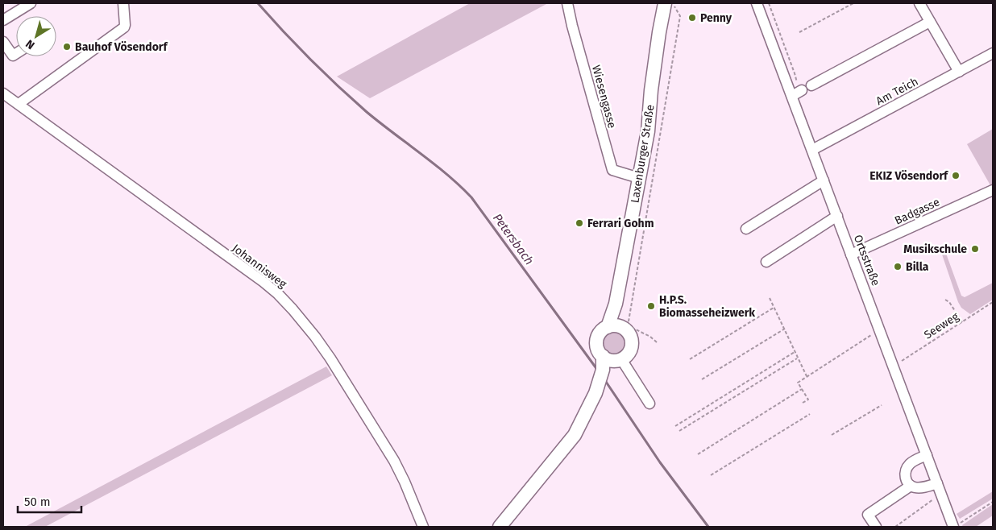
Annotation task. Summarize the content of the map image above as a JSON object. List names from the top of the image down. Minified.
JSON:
{"streets":{"main road":["Laxenburger Straße"],"street":["Am Teich","Wiesengasse","Badgasse","Ortsstraße","Johannisweg"],"path":["Seeweg"]},"crossings":[["Am Teich","Ortsstraße"],["Wiesengasse","Laxenburger Straße"],["Badgasse","Ortsstraße"]],"water":["Petersbach"],"places":["Penny","Bauhof Vösendorf","EKIZ Vösendorf","Ferrari Gohm","Musikschule","Billa","H.P.S. Biomasseheizwerk"],"scale_bar":"50 m","north":"bottom left"}
